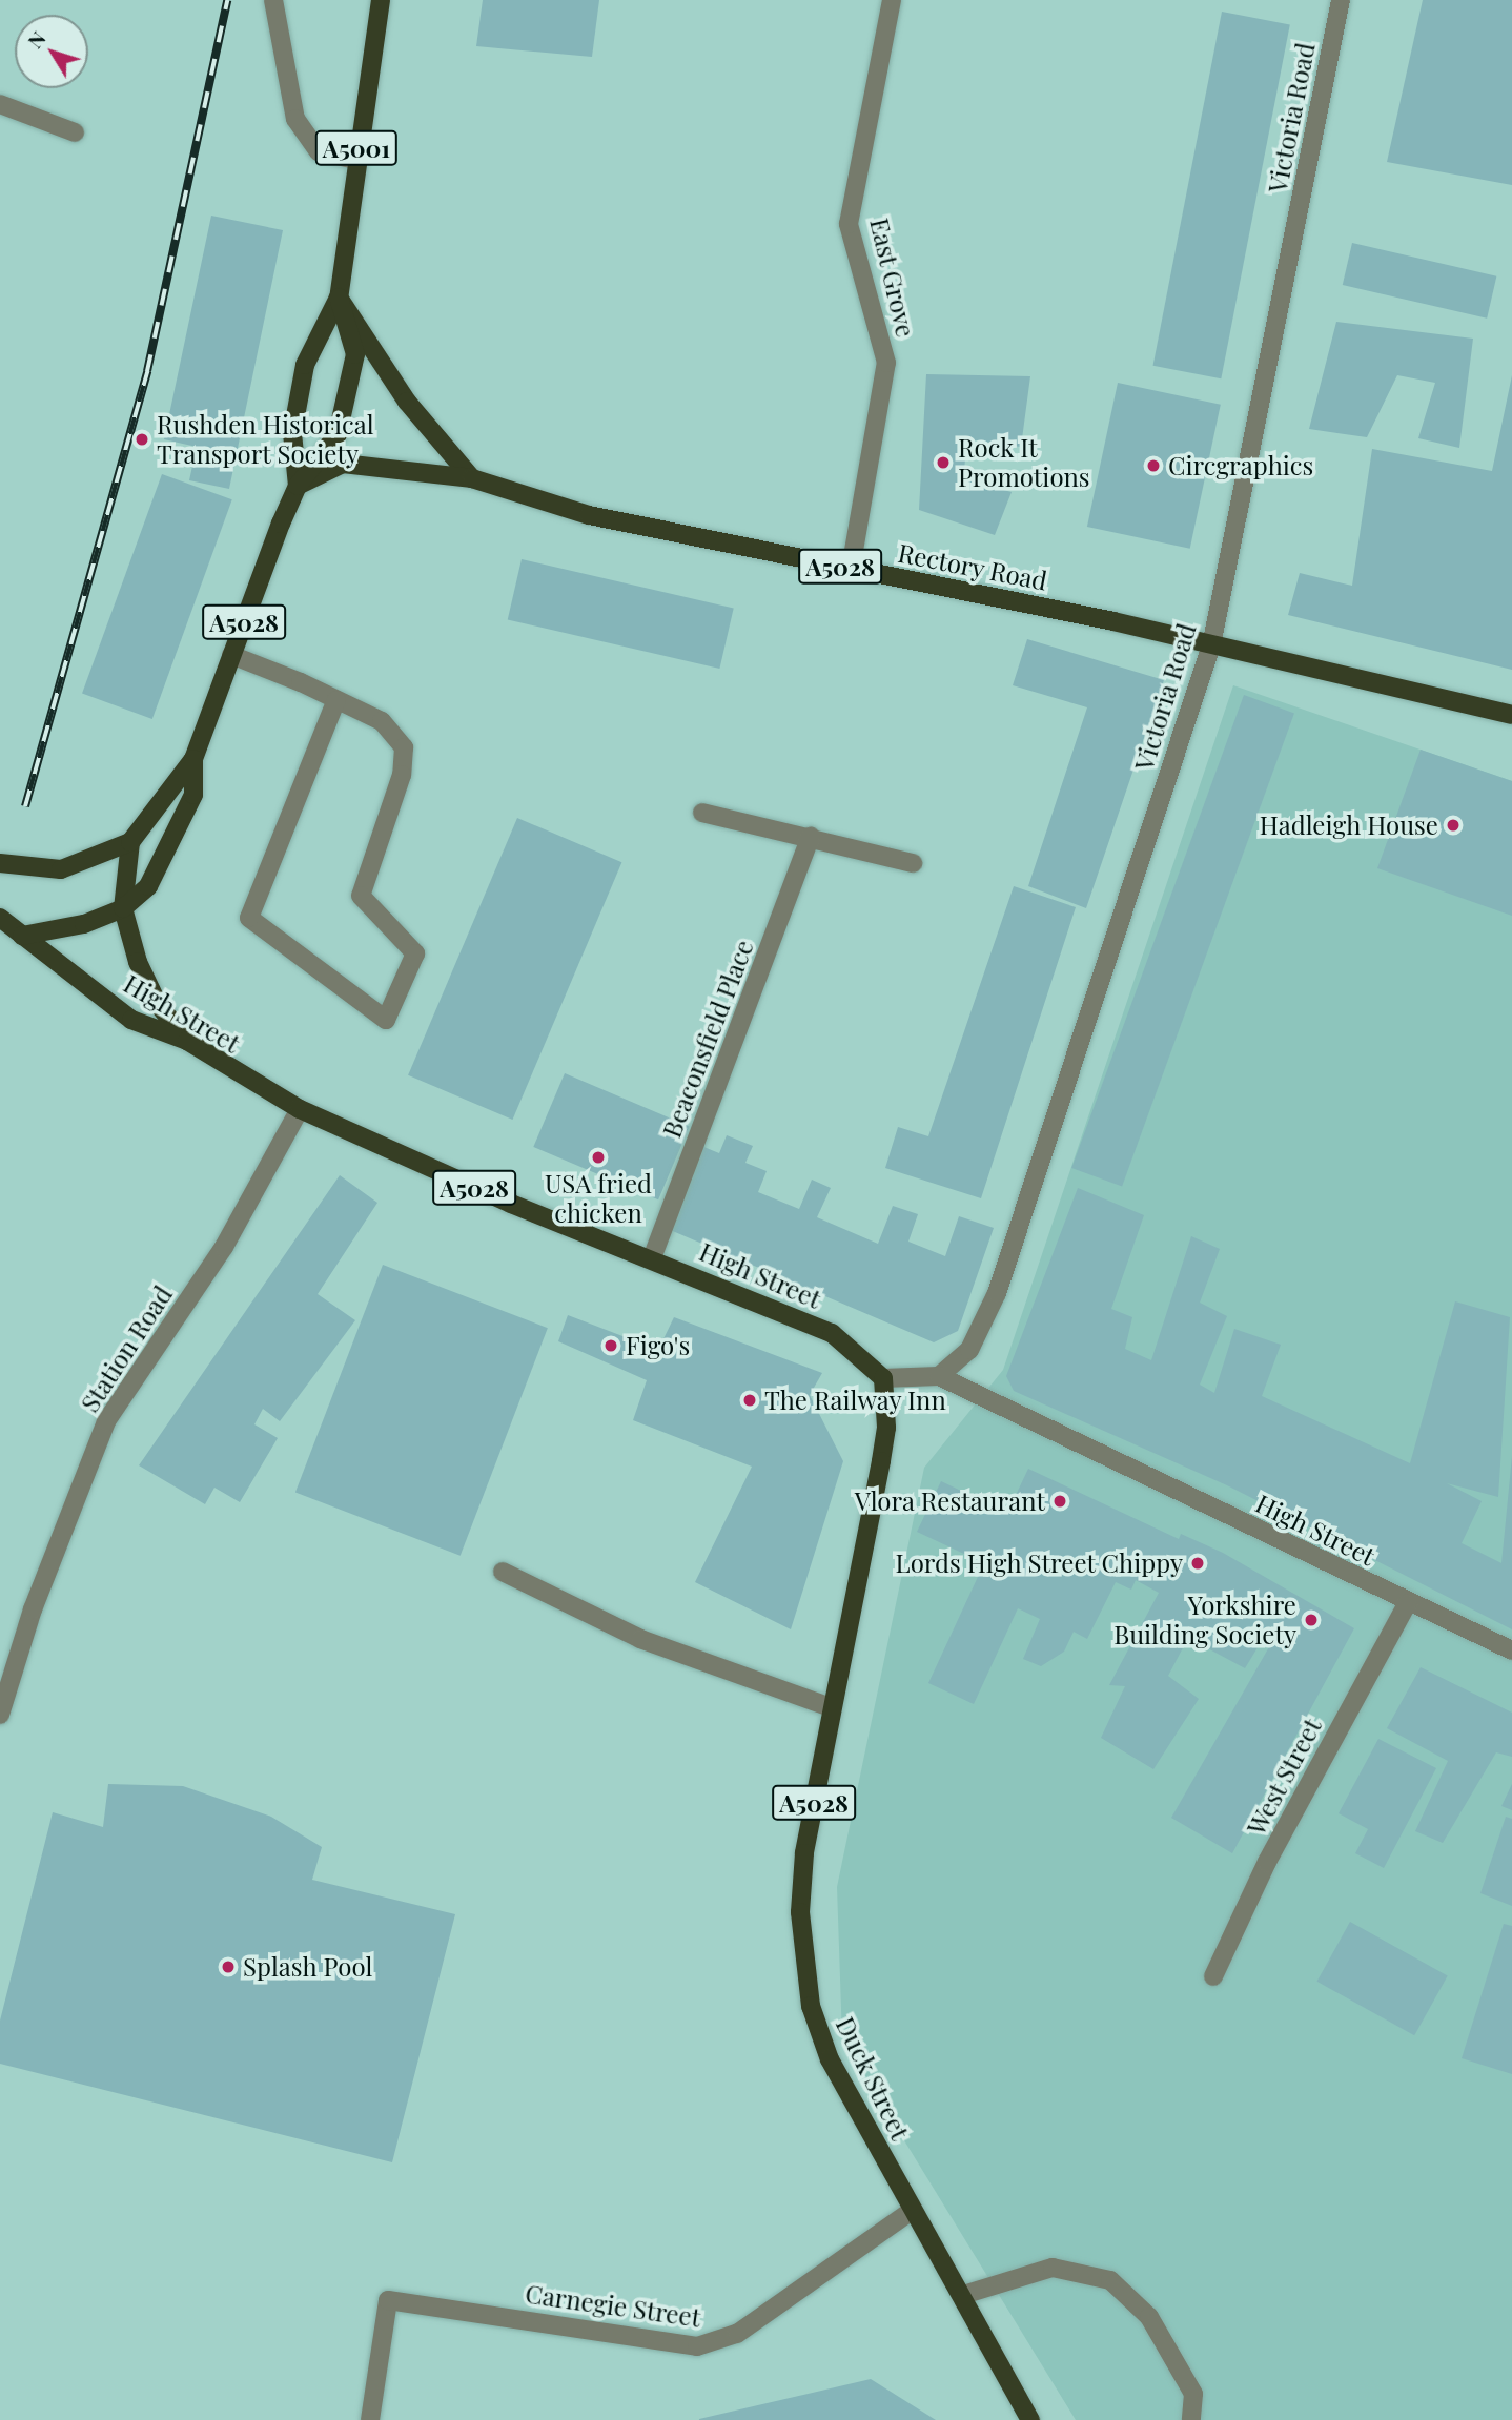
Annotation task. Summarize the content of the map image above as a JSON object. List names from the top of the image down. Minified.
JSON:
{"streets":{"main road":["A5001","A5028","Rectory Road","High Street","Duck Street"],"street":["Victoria Road","East Grove","Beaconsfield Place","Station Road","West Street","Carnegie Street"]},"crossings":[["Victoria Road","Rectory Road"],["Victoria Road","High Street"],["A5001","A5028"],["A5001","Rectory Road"],["East Grove","Rectory Road"],["A5028","Rectory Road"],["A5028","High Street"],["High Street","Beaconsfield Place"],["High Street","Station Road"],["High Street","West Street"],["High Street","Duck Street"],["Duck Street","Carnegie Street"]],"places":["Rushden Historical Transport Society","Rock It Promotions","Circgraphics","Hadleigh House","USA fried chicken","Figo's","The Railway Inn","Vlora Restaurant","Lords High Street Chippy","Yorkshire Building Society","Splash Pool"],"north":"top left"}
